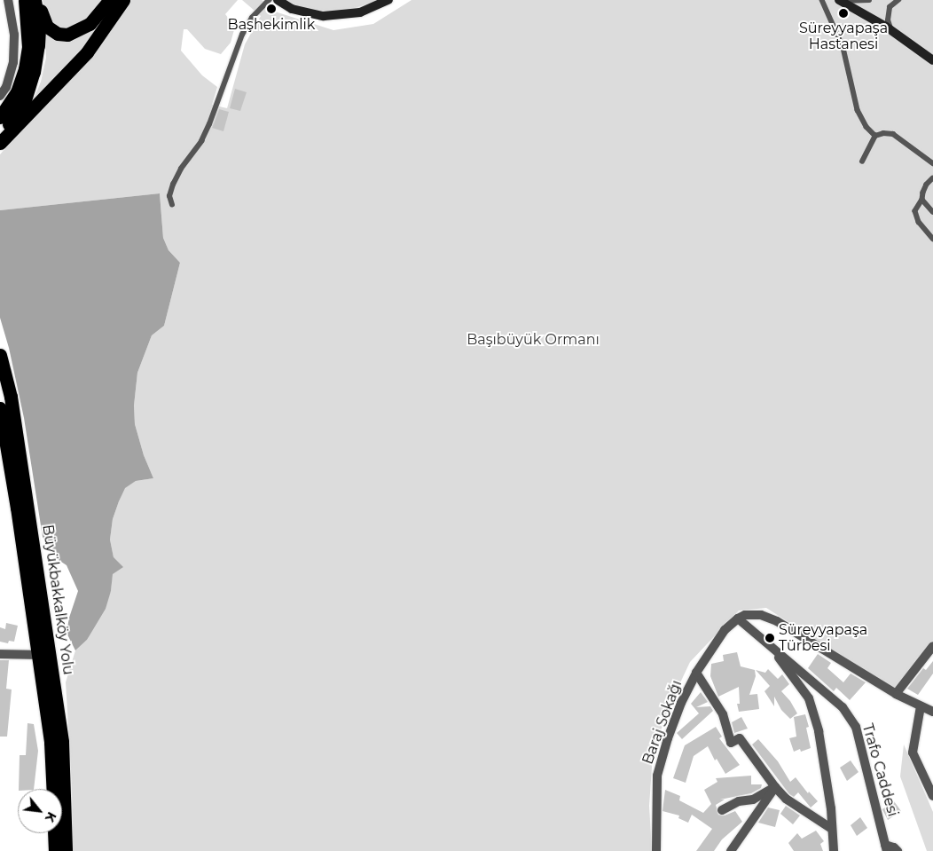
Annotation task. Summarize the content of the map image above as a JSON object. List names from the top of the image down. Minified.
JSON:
{"streets":{"highway":["Büyükbakkalköy Yolu"],"street":["Baraj Sokağı","Trafo Caddesi"]},"parks":["Başıbüyük Ormanı"],"places":["Başhekimlik","Süreyyapaşa Hastanesi","Süreyyapaşa Türbesi"],"north":"bottom right"}
